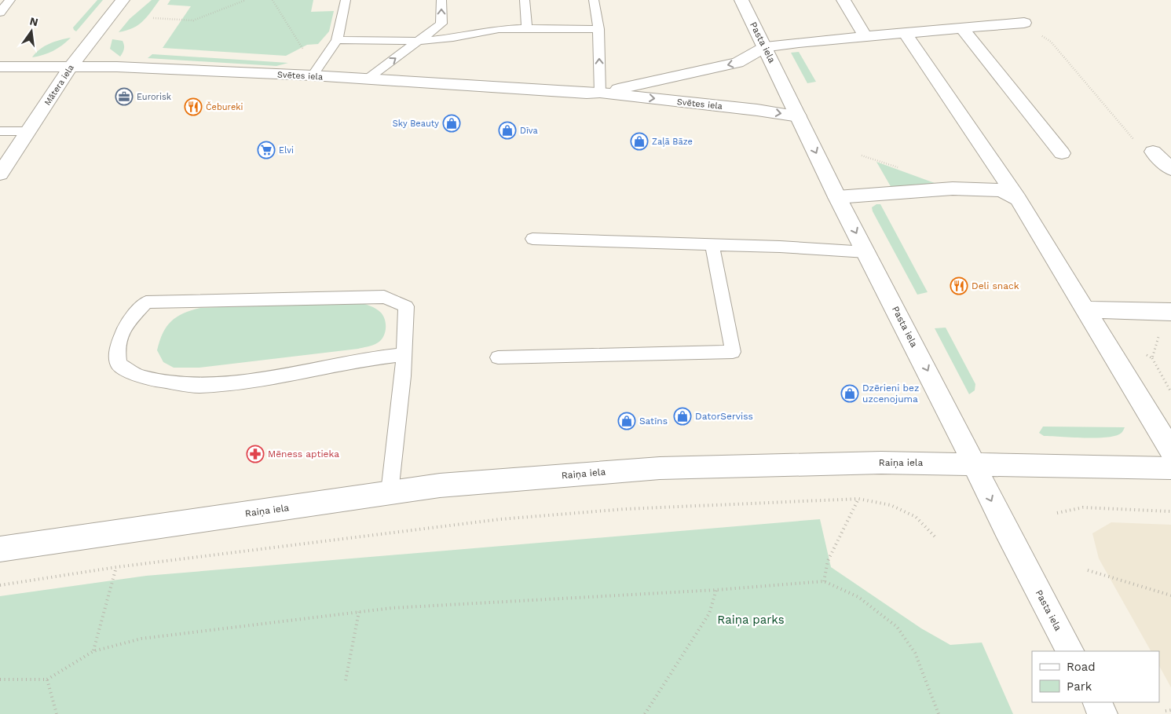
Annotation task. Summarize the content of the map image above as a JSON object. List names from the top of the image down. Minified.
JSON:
{"streets":{"street":["Pasta iela","Svētes iela","Mātera iela","Raiņa iela"]},"crossings":[["Pasta iela","Svētes iela"],["Pasta iela","Raiņa iela"],["Svētes iela","Mātera iela"]],"parks":["Raiņa parks"],"places":{"office":["Eurorisk"],"restaurant":["Čebureki","Deli snack"],"shop":["Sky Beauty","Dīva","Zaļā Bāze","Dzērieni bez uzcenojuma","DatorServiss","Satīns"],"supermarket":["Elvi"],"pharmacy":["Mēness aptieka"]},"legend":["Road","Park"],"north":"top"}
